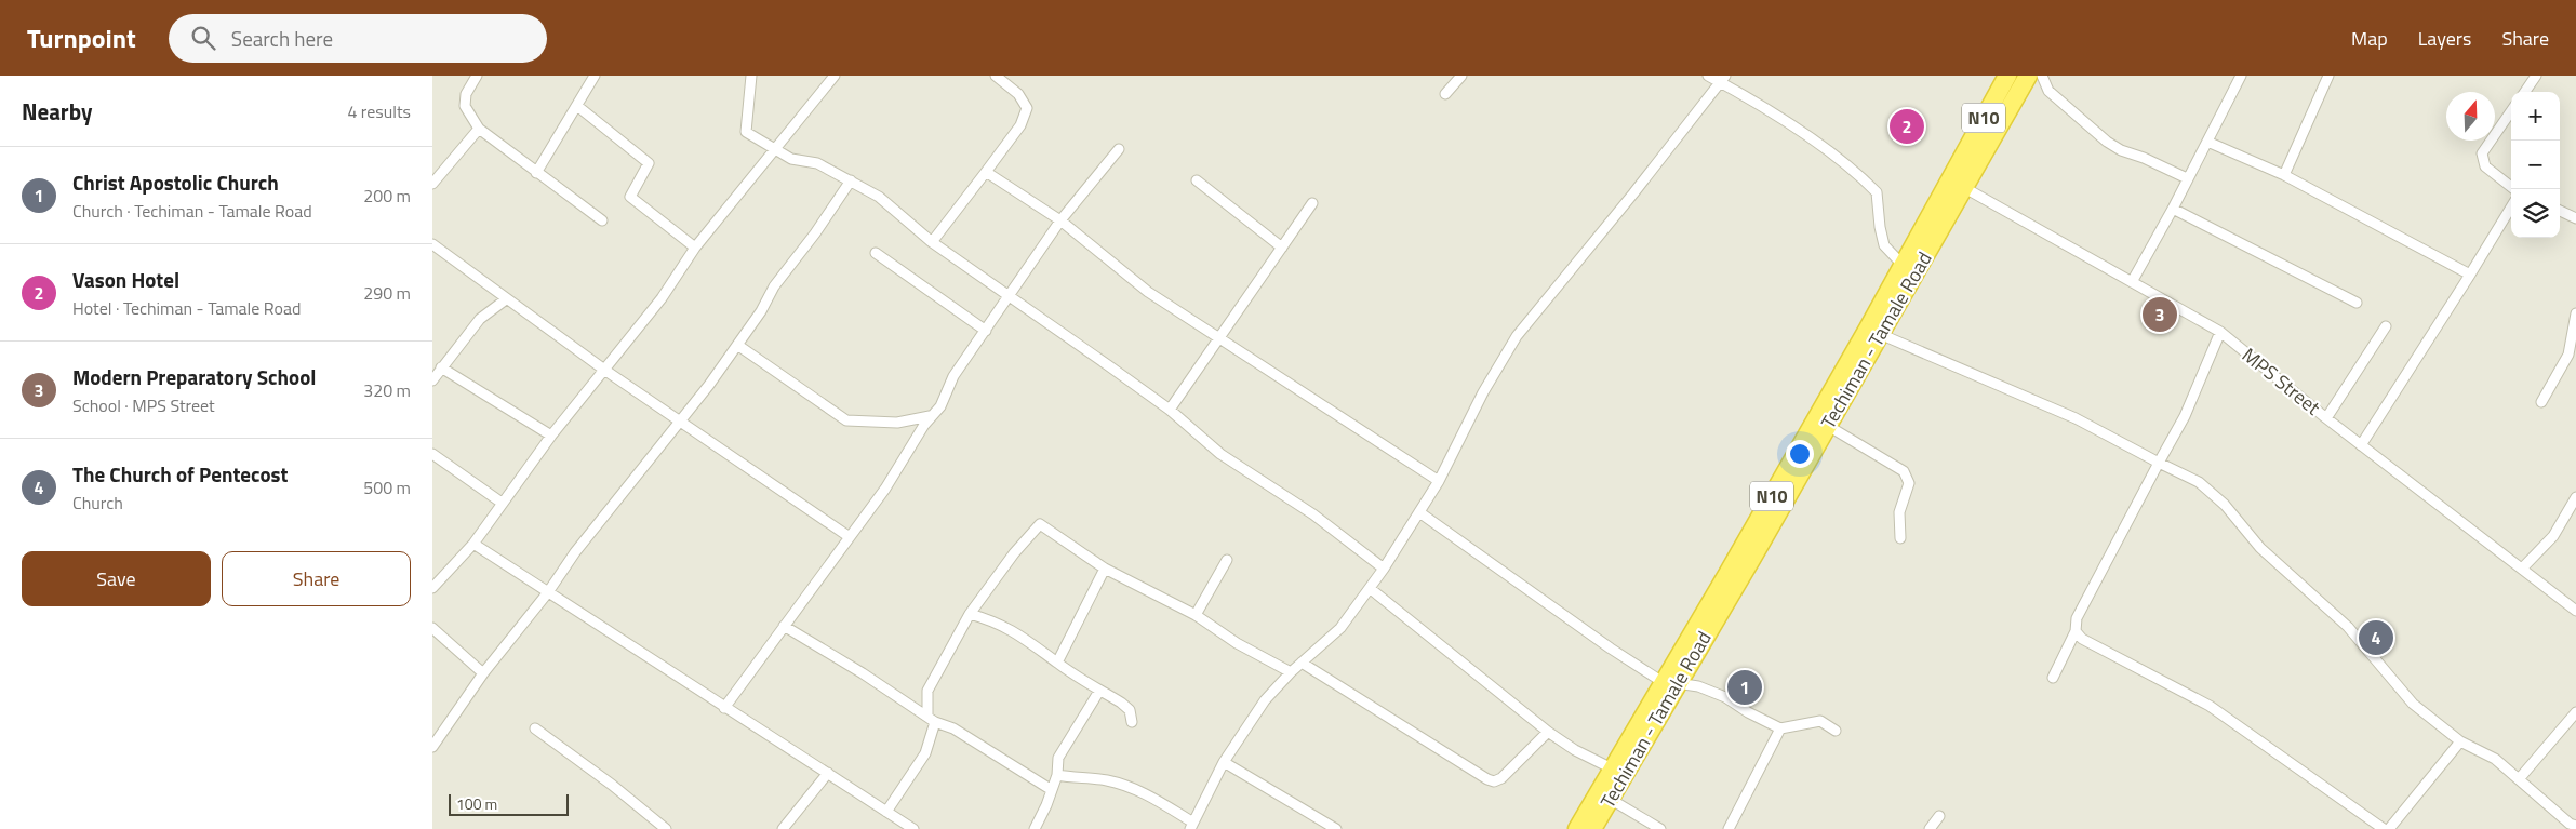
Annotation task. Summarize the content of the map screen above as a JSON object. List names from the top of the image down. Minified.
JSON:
{"streets":{"highway":["N10","Techiman - Tamale Road"],"street":["MPS Street"]},"crossings":[["Techiman - Tamale Road","MPS Street"]],"scale_bar":"100 m","north":"top","page":{"header":"Turnpoint","search":"Search here","nav":["Map","Layers","Share"],"heading":["Nearby","4 results"],"map_buttons":["+","−"],"pins":["2","3","4","1"],"list":[{"mark":"1","name":"Christ Apostolic Church","note":"Church · Techiman - Tamale Road","value":"200 m"},{"mark":"2","name":"Vason Hotel","note":"Hotel · Techiman - Tamale Road","value":"290 m"},{"mark":"3","name":"Modern Preparatory School","note":"School · MPS Street","value":"320 m"},{"mark":"4","name":"The Church of Pentecost","note":"Church","value":"500 m"}],"buttons":["Save","Share"],"scale":"100 m"}}
